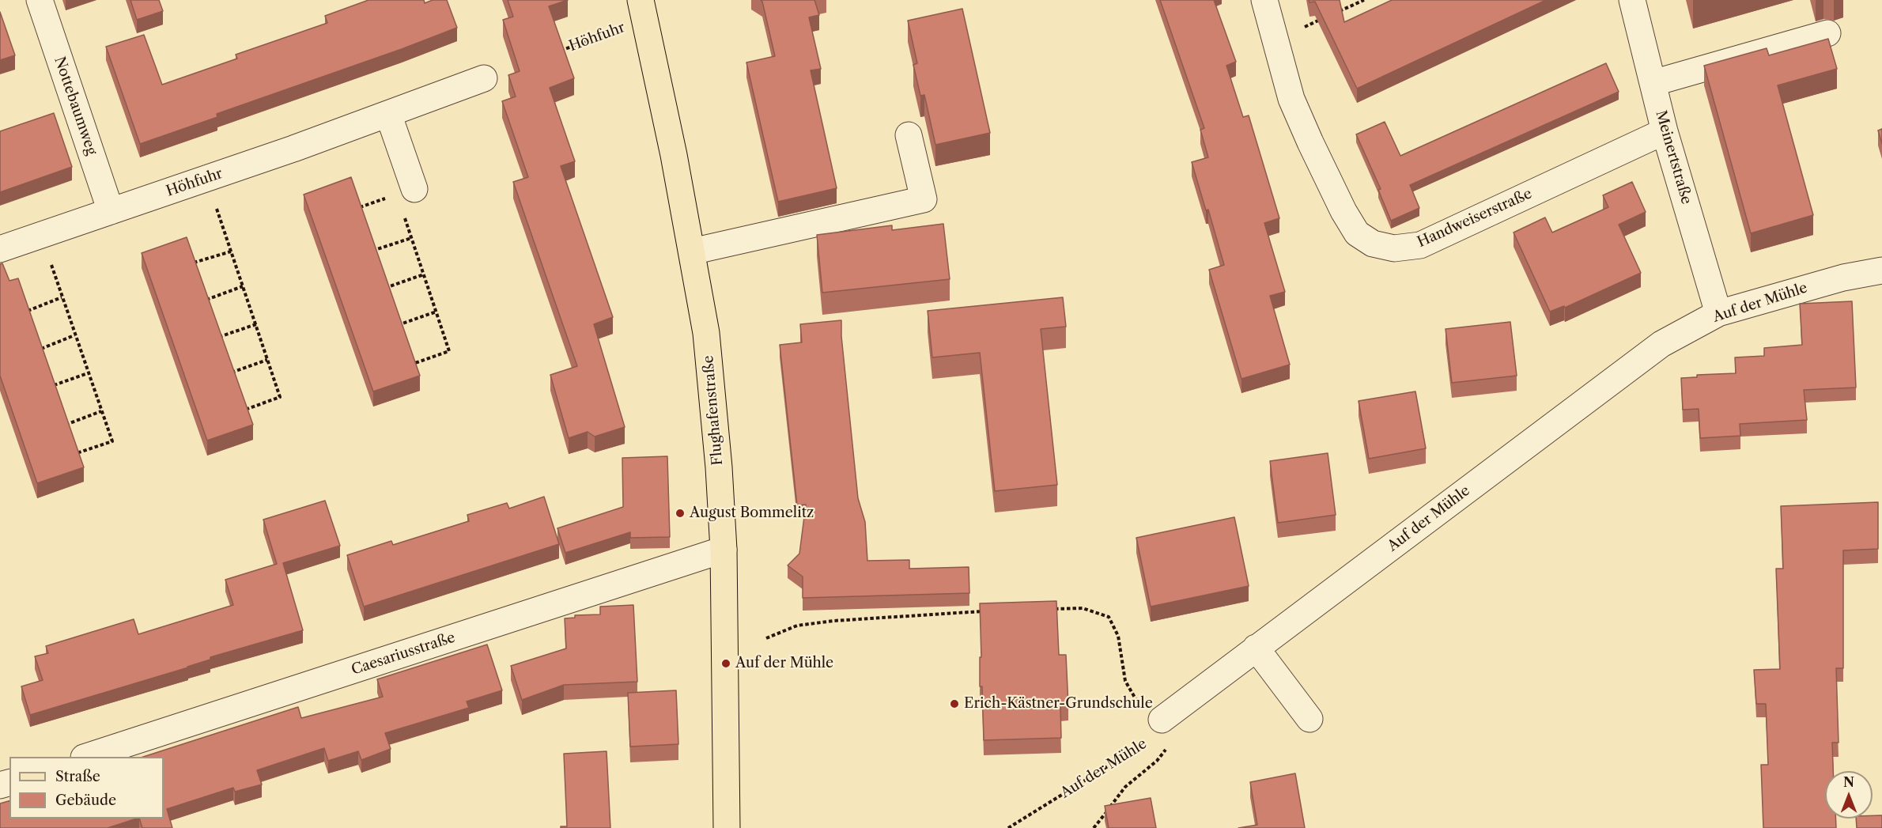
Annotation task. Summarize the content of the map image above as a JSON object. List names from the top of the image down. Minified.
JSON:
{"streets":{"main road":["Flughafenstraße"],"street":["Höhfuhr","Nottebaumweg","Meinertstraße","Handweiserstraße","Auf der Mühle","Caesariusstraße"]},"crossings":[["Höhfuhr","Nottebaumweg"],["Höhfuhr","Flughafenstraße"],["Meinertstraße","Handweiserstraße"],["Meinertstraße","Auf der Mühle"],["Flughafenstraße","Caesariusstraße"]],"places":["August Bommelitz","Auf der Mühle","Erich-Kästner-Grundschule"],"legend":["Straße","Gebäude"],"north":"top"}
